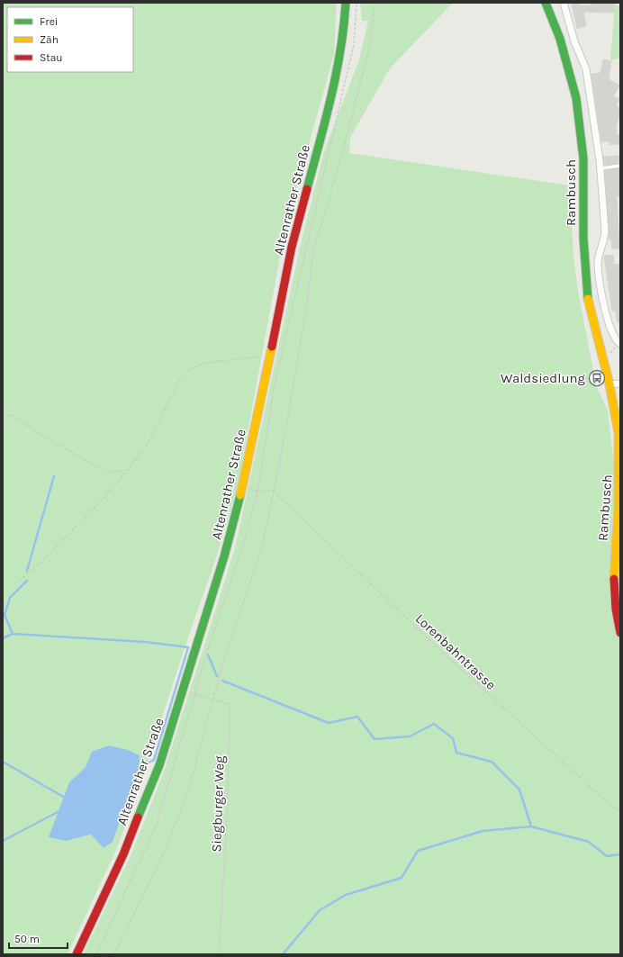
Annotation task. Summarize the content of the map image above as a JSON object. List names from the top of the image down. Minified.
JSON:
{"streets":{"street":["Rambusch","Altenrather Straße"],"path":["Lorenbahntrasse","Siegburger Weg"]},"crossings":[["Altenrather Straße","Siegburger Weg"]],"places":{"bus stop":["Waldsiedlung"]},"legend":["Frei","Zäh","Stau"],"scale_bar":"50 m"}
